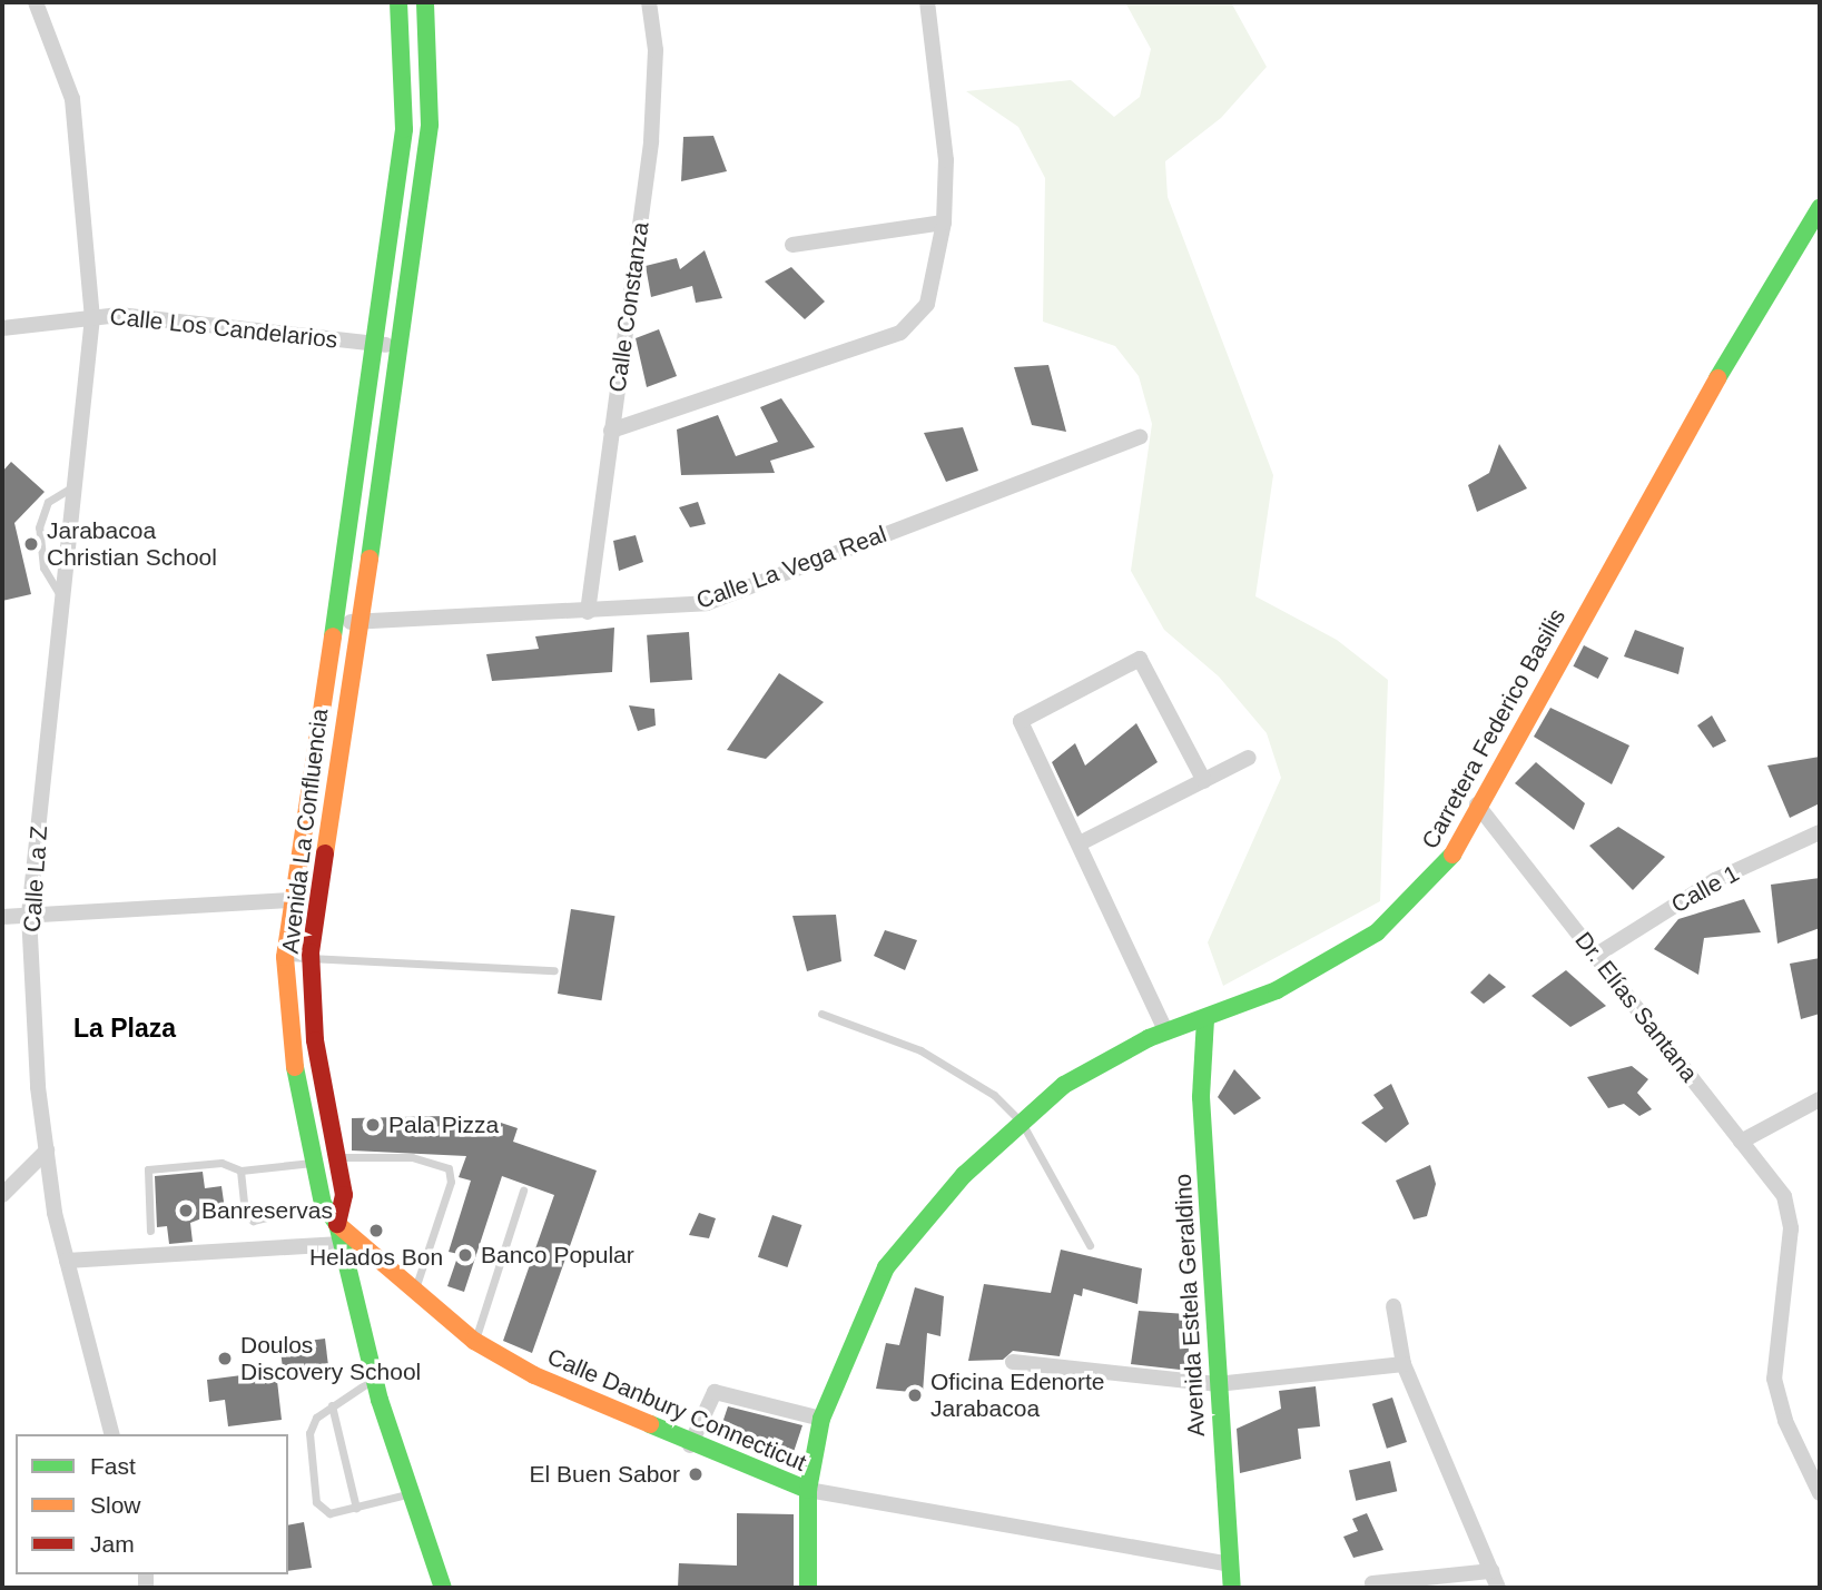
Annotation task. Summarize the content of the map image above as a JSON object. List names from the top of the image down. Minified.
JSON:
{"streets":{"street":["Calle Constanza","Calle Los Candelarios","Calle La Vega Real","Carretera Federico Basilis","Avenida La Confluencia","Calle La Z","Calle 1","Dr. Elías Santana","Avenida Estela Geraldino","Calle Danbury Connecticut"]},"crossings":[["Calle Constanza","Calle La Vega Real"],["Calle Los Candelarios","Avenida La Confluencia"],["Calle Los Candelarios","Calle La Z"],["Calle La Vega Real","Avenida La Confluencia"],["Carretera Federico Basilis","Dr. Elías Santana"],["Carretera Federico Basilis","Avenida Estela Geraldino"],["Carretera Federico Basilis","Calle Danbury Connecticut"],["Avenida La Confluencia","Calle Danbury Connecticut"],["Calle 1","Dr. Elías Santana"],["Avenida Estela Geraldino","Calle Danbury Connecticut"]],"districts":["La Plaza"],"places":["Jarabacoa Christian School","Pala Pizza","Banreservas","Helados Bon","Banco Popular","Doulos Discovery School","Oficina Edenorte Jarabacoa","El Buen Sabor"],"legend":["Fast","Slow","Jam"]}
